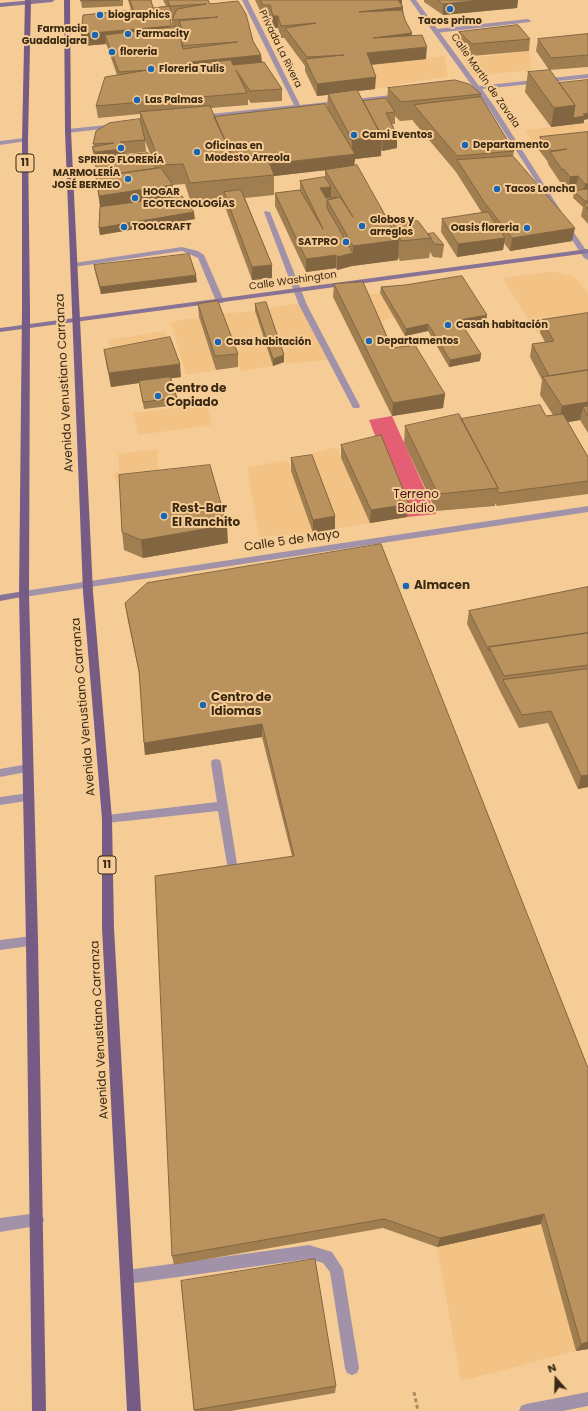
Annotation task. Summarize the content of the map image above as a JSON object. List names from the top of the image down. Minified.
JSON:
{"streets":{"main road":["11","Calle Washington","Avenida Venustiano Carranza","Calle 5 de Mayo"],"street":["Privada La Rivera","Calle Martín de Zavala"]},"crossings":[["Calle Martín de Zavala","Calle Washington"],["11","Calle Washington"],["11","Calle 5 de Mayo"],["Calle Washington","Avenida Venustiano Carranza"],["Avenida Venustiano Carranza","Calle 5 de Mayo"]],"parks":["Terreno Baldío"],"places":["Tacos primo","biographics","Farmacity","Farmacia Guadalajara","floreria","Floreria Tulis","Las Palmas","Cami Eventos","Departamento","SPRING FLORERÍA","Oficinas en Modesto Arreola","MARMOLERÍA JOSÉ BERMEO","Tacos Loncha","HOGAR ECOTECNOLOGÍAS","Globos y arreglos","TOOLCRAFT","Oasis floreria","SATPRO","Casah habitación","Departamentos","Casa habitación","Centro de Copiado","Rest-Bar El Ranchito","Almacen","Centro de Idiomas"],"north":"top"}
